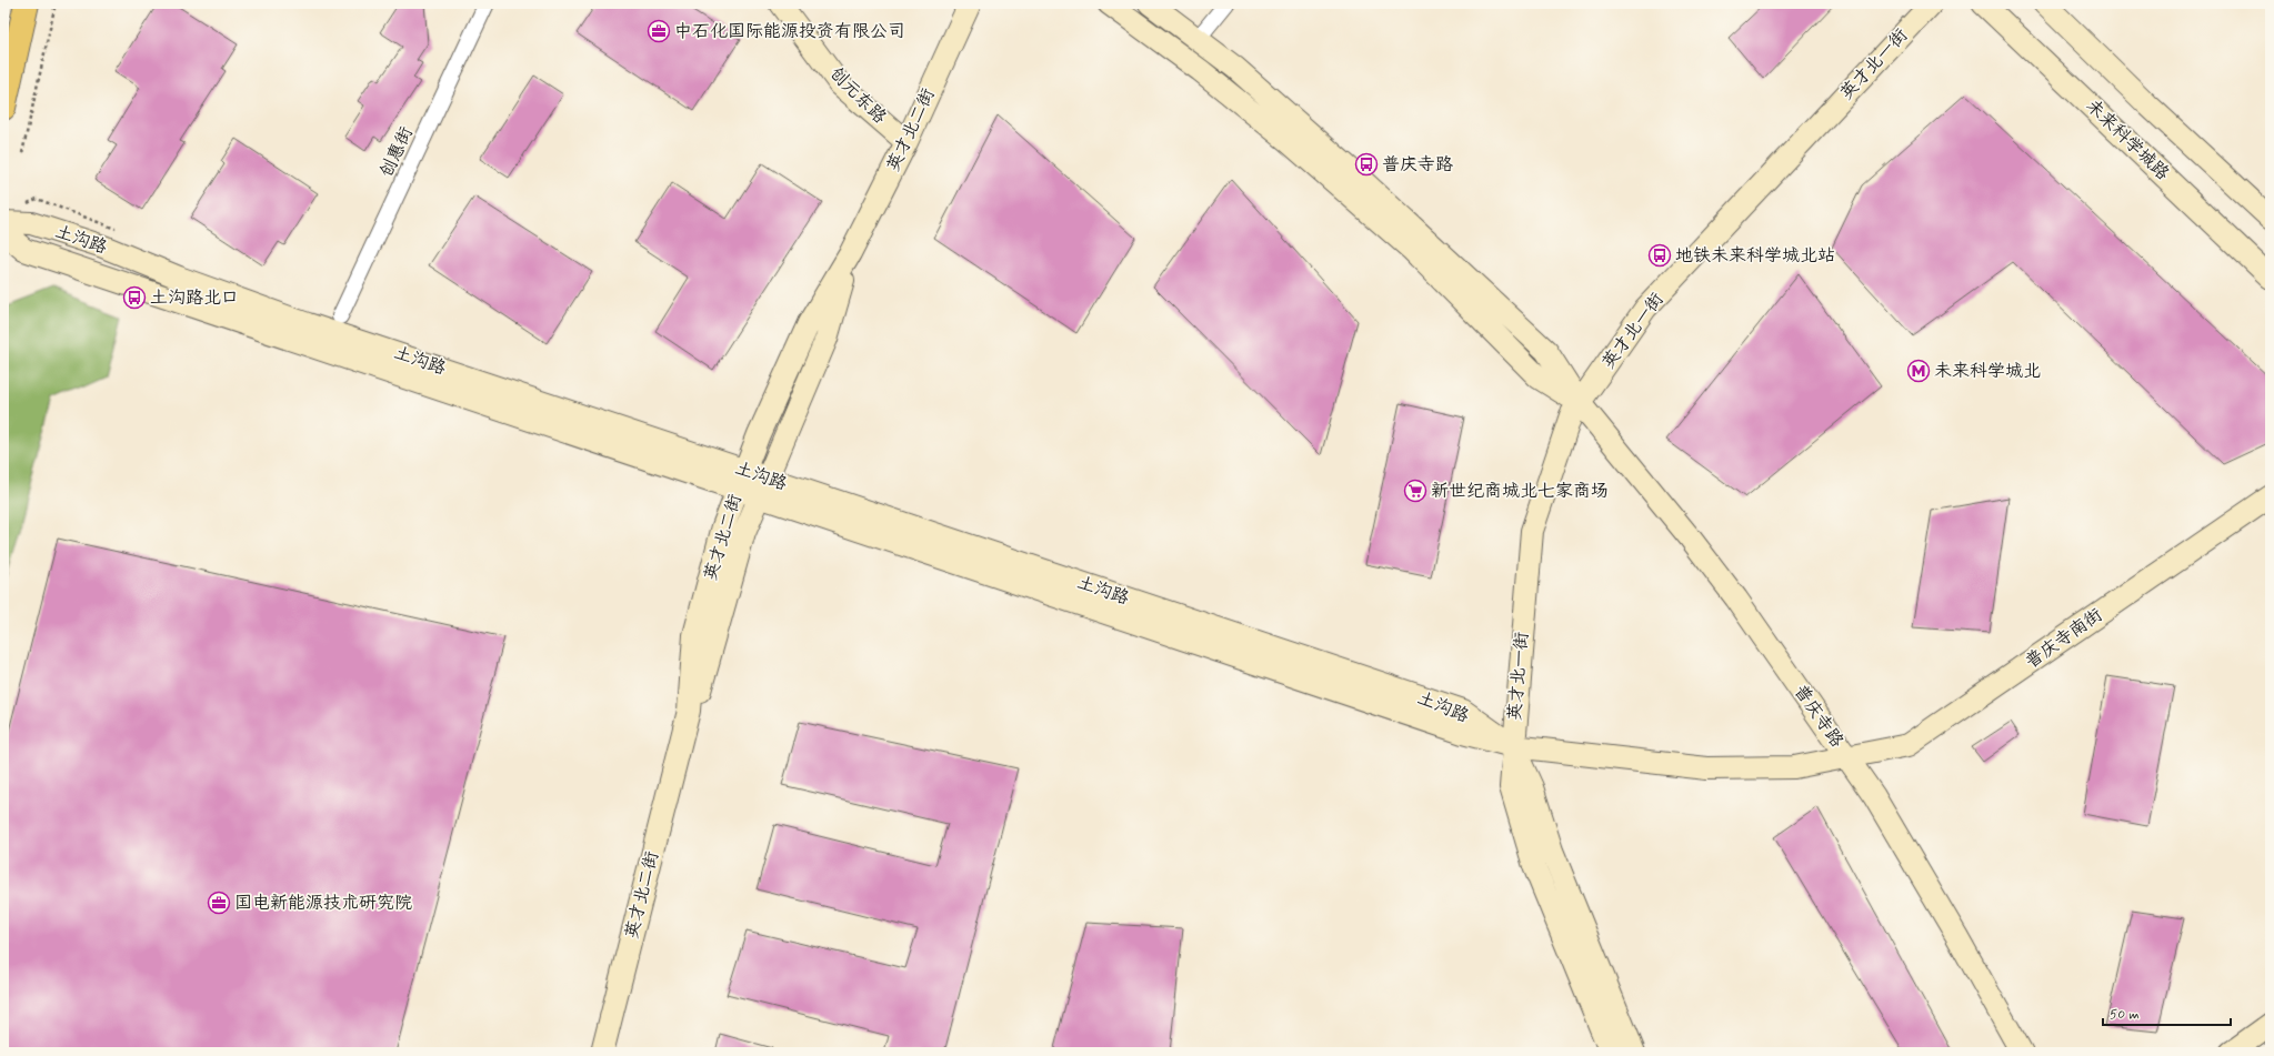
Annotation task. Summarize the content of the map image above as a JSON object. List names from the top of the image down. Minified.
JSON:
{"streets":{"street":["英才北一街","创元东路","英才北二街","未来科学城路","创惠街","土沟路","普庆寺南街","普庆寺路"]},"crossings":[["英才北一街","土沟路"],["英才北一街","普庆寺南街"],["英才北一街","普庆寺路"],["创元东路","英才北二街"],["英才北二街","土沟路"],["土沟路","普庆寺南街"],["普庆寺南街","普庆寺路"]],"places":{"office":["中石化国际能源投资有限公司","国电新能源技术研究院"],"bus stop":["普庆寺路","地铁未来科学城北站","土沟路北口"],"metro station":["未来科学城北"],"supermarket":["新世纪商城北七家商场"]},"scale_bar":"50 m"}
